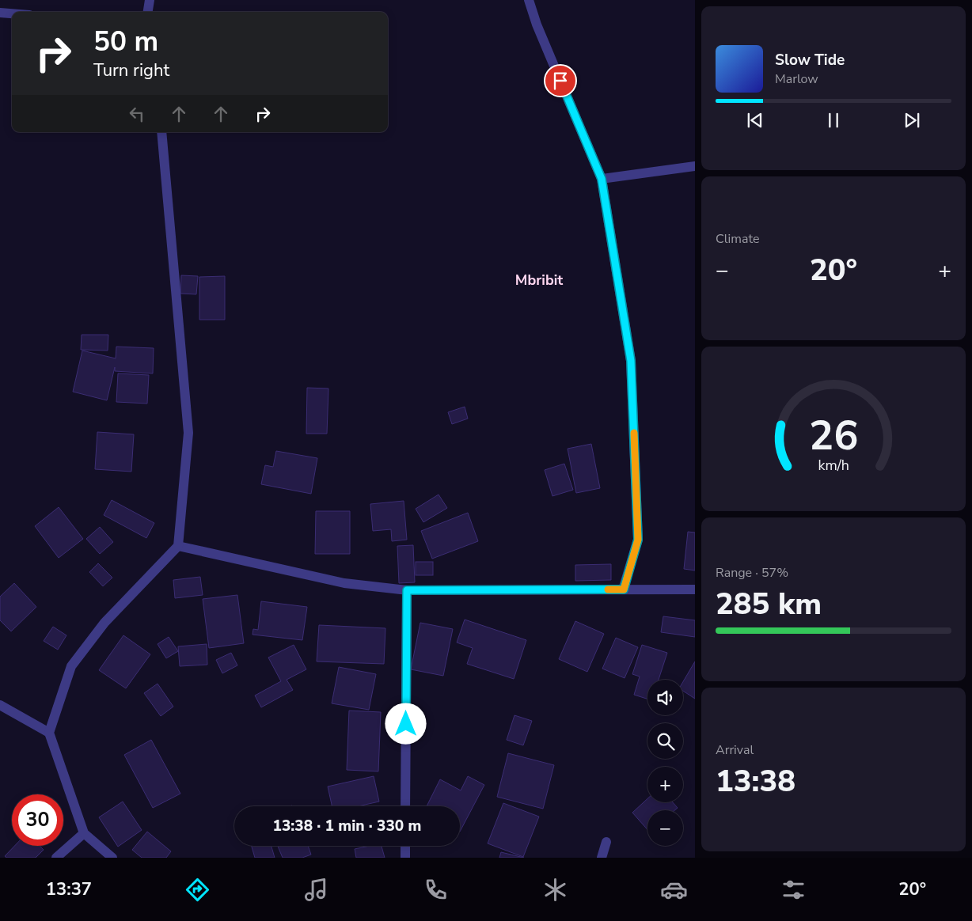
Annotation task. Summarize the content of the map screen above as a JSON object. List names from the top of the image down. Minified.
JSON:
{"districts":["Mbribit"],"page":{"turn":["50 m","Turn right"],"song":["Slow Tide","Marlow"],"tile":["Climate",["Range · 57%","285 km"],["Arrival","13:38"]],"heat":["−","20°","+"],"map_buttons":["+","−"],"limit":"30","trip":"13:38 · 1 min · 330 m","tabs":["13:37","20°"],"gauge":["26","km/h"]}}
